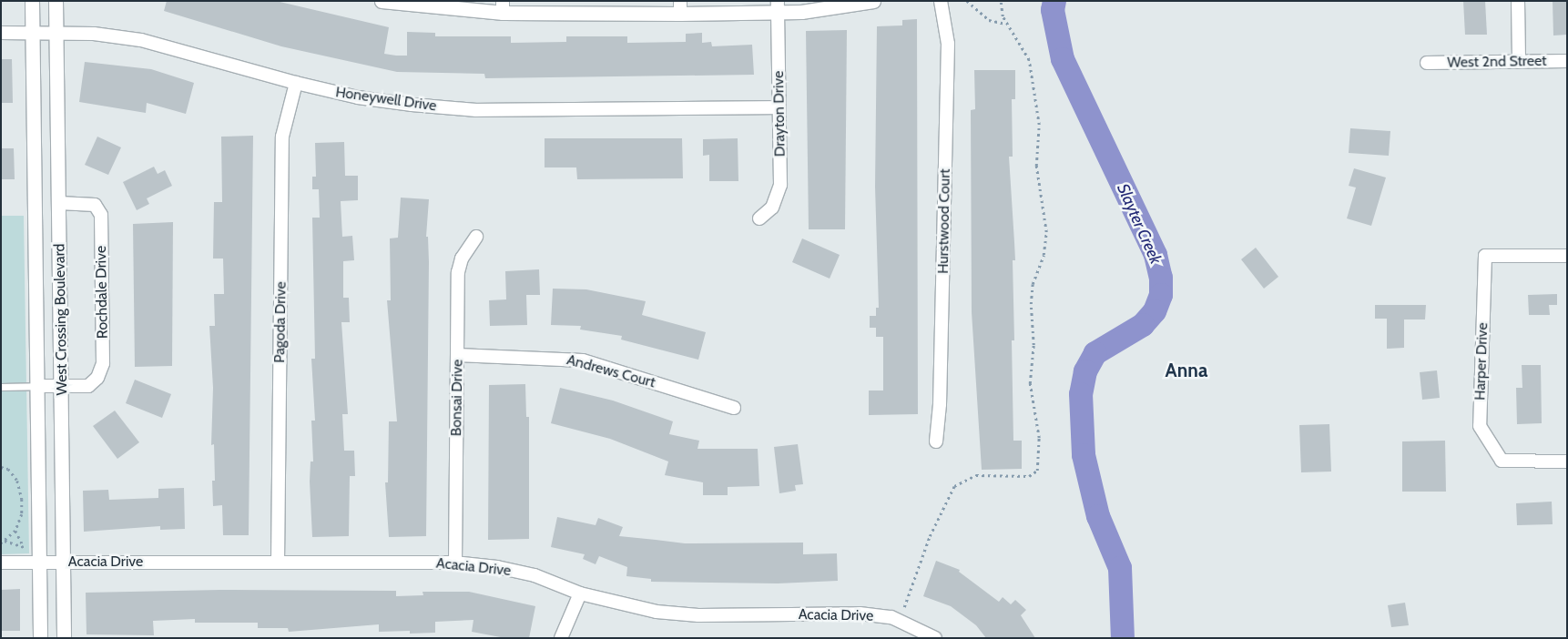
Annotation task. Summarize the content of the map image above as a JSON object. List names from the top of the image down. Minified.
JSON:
{"streets":{"street":["West 2nd Street","Honeywell Drive","Drayton Drive","Hurstwood Court","Rochdale Drive","West Crossing Boulevard","Pagoda Drive","Harper Drive","Andrews Court","Bonsai Drive","Acacia Drive"]},"crossings":[["Honeywell Drive","Drayton Drive"],["Honeywell Drive","West Crossing Boulevard"],["Honeywell Drive","Pagoda Drive"],["Rochdale Drive","West Crossing Boulevard"],["West Crossing Boulevard","Acacia Drive"],["Pagoda Drive","Acacia Drive"],["Andrews Court","Bonsai Drive"],["Bonsai Drive","Acacia Drive"]],"districts":["Anna"],"water":["Slayter Creek"]}
